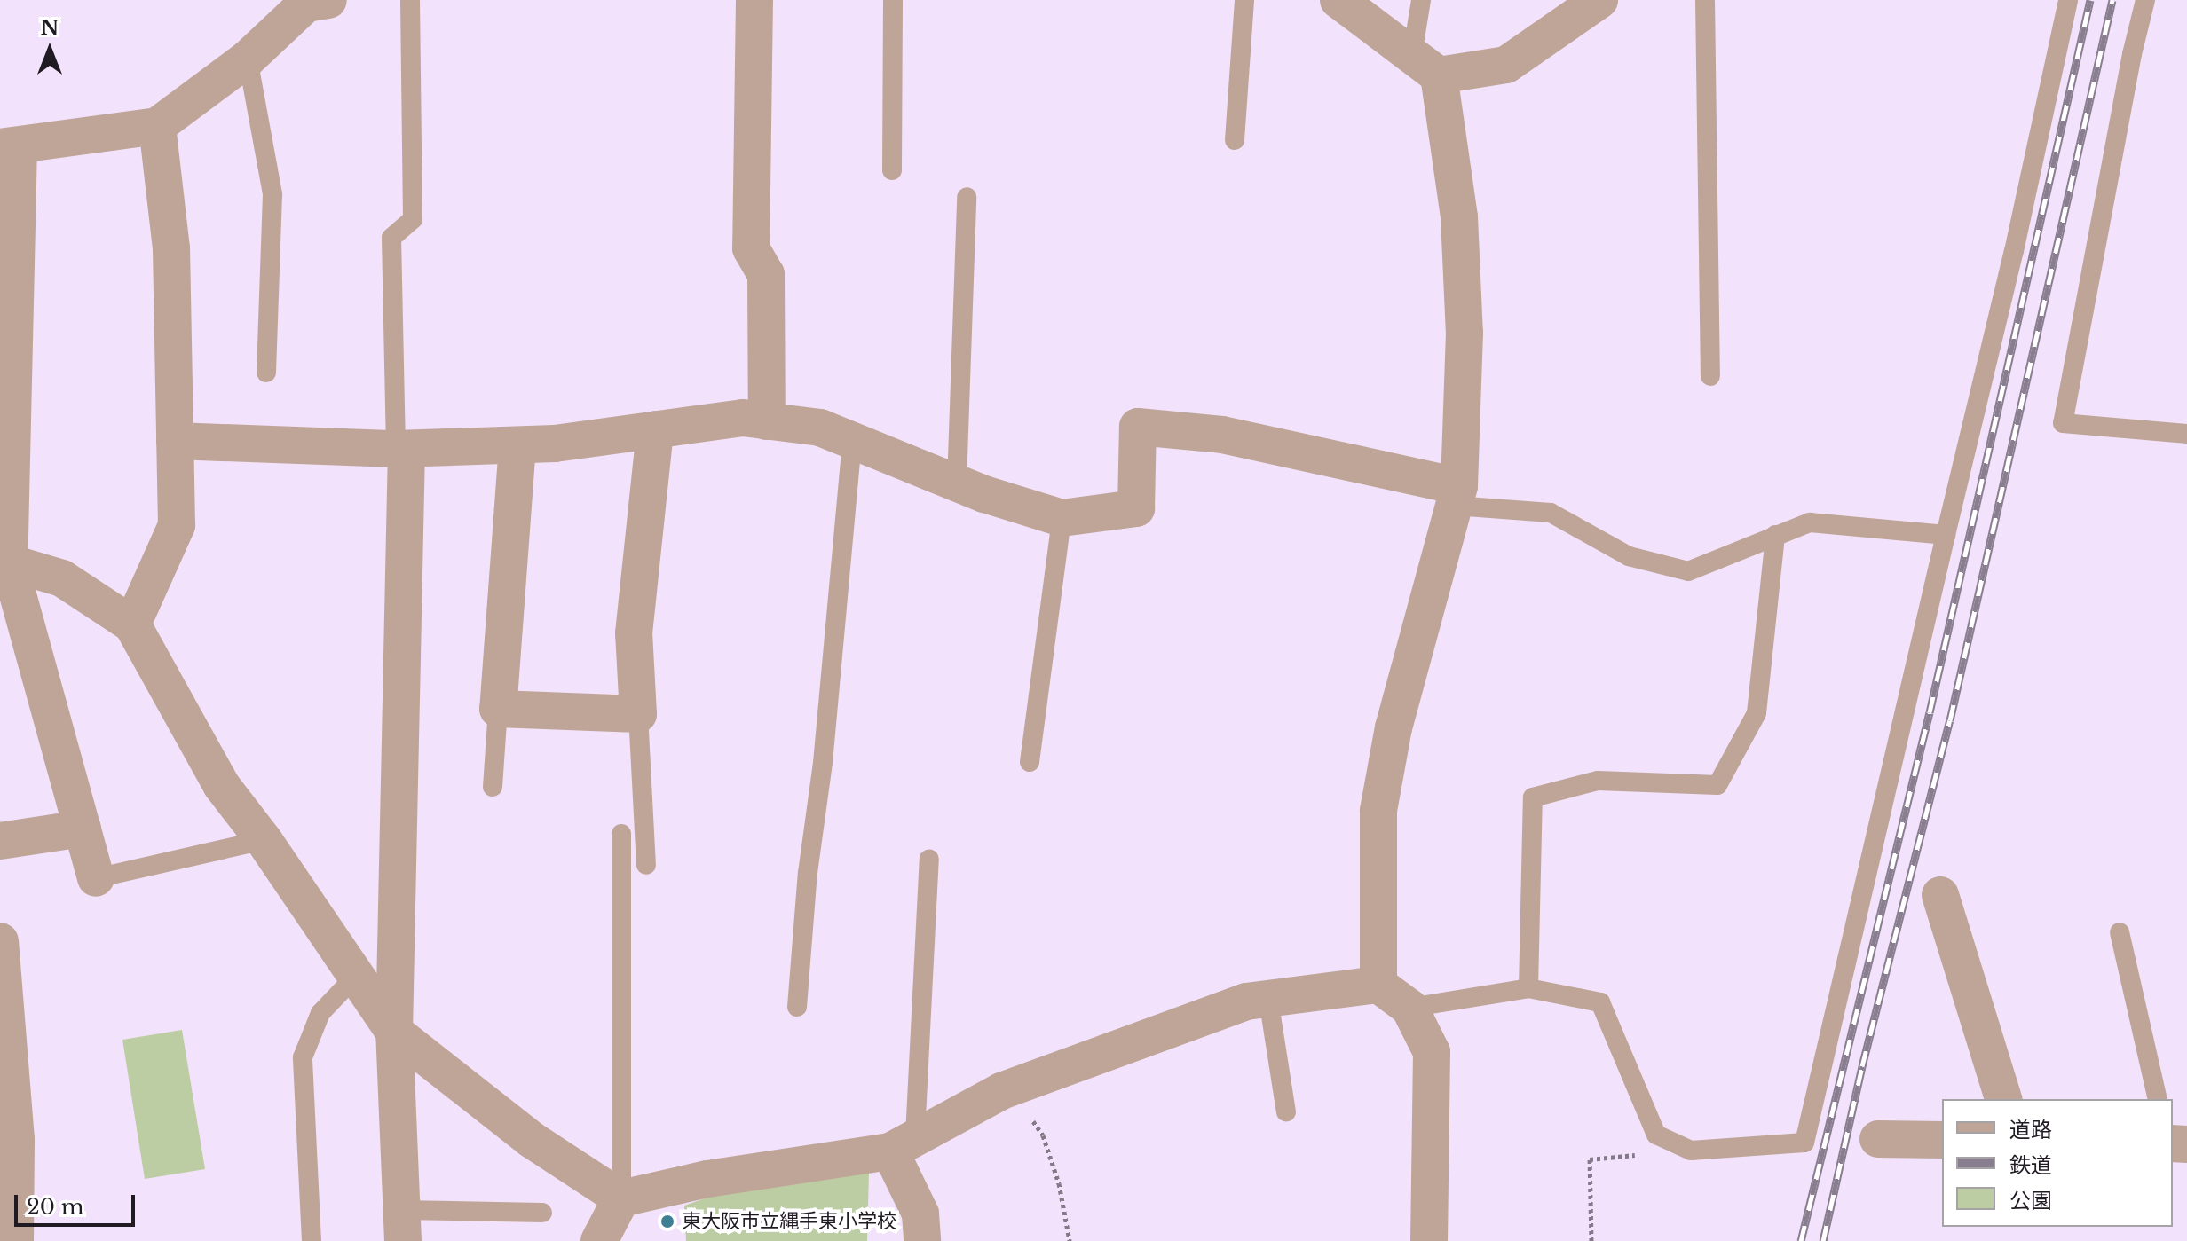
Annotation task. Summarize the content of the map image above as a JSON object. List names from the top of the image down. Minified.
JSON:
{"places":["東大阪市立縄手東小学校"],"legend":["道路","鉄道","公園"],"scale_bar":"20 m","north":"top"}
